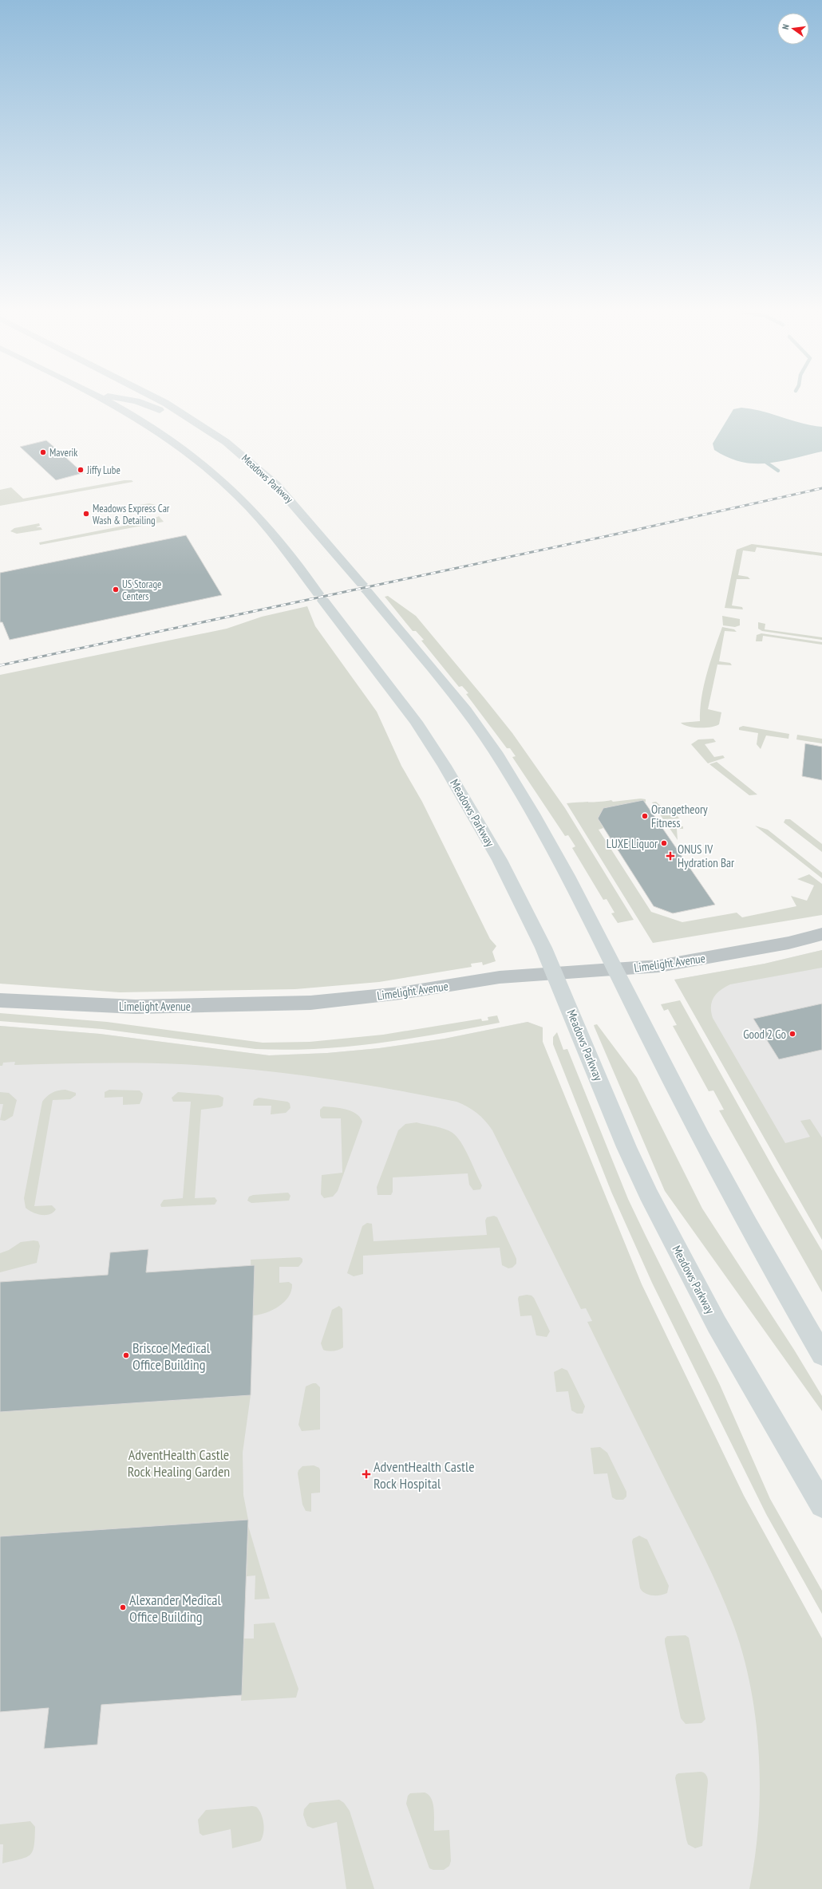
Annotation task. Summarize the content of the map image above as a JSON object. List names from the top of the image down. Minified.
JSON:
{"streets":{"main road":["Meadows Parkway"],"street":["Limelight Avenue"]},"crossings":[["Meadows Parkway","Limelight Avenue"]],"parks":["AdventHealth Castle Rock Healing Garden"],"places":{"other":["Maverik","Jiffy Lube","Meadows Express Car Wash & Detailing","US Storage Centers","Orangetheory Fitness","LUXE Liquor","Good 2 Go","Briscoe Medical Office Building","Alexander Medical Office Building"],"health":["ONUS IV Hydration Bar","AdventHealth Castle Rock Hospital"]},"north":"left"}
